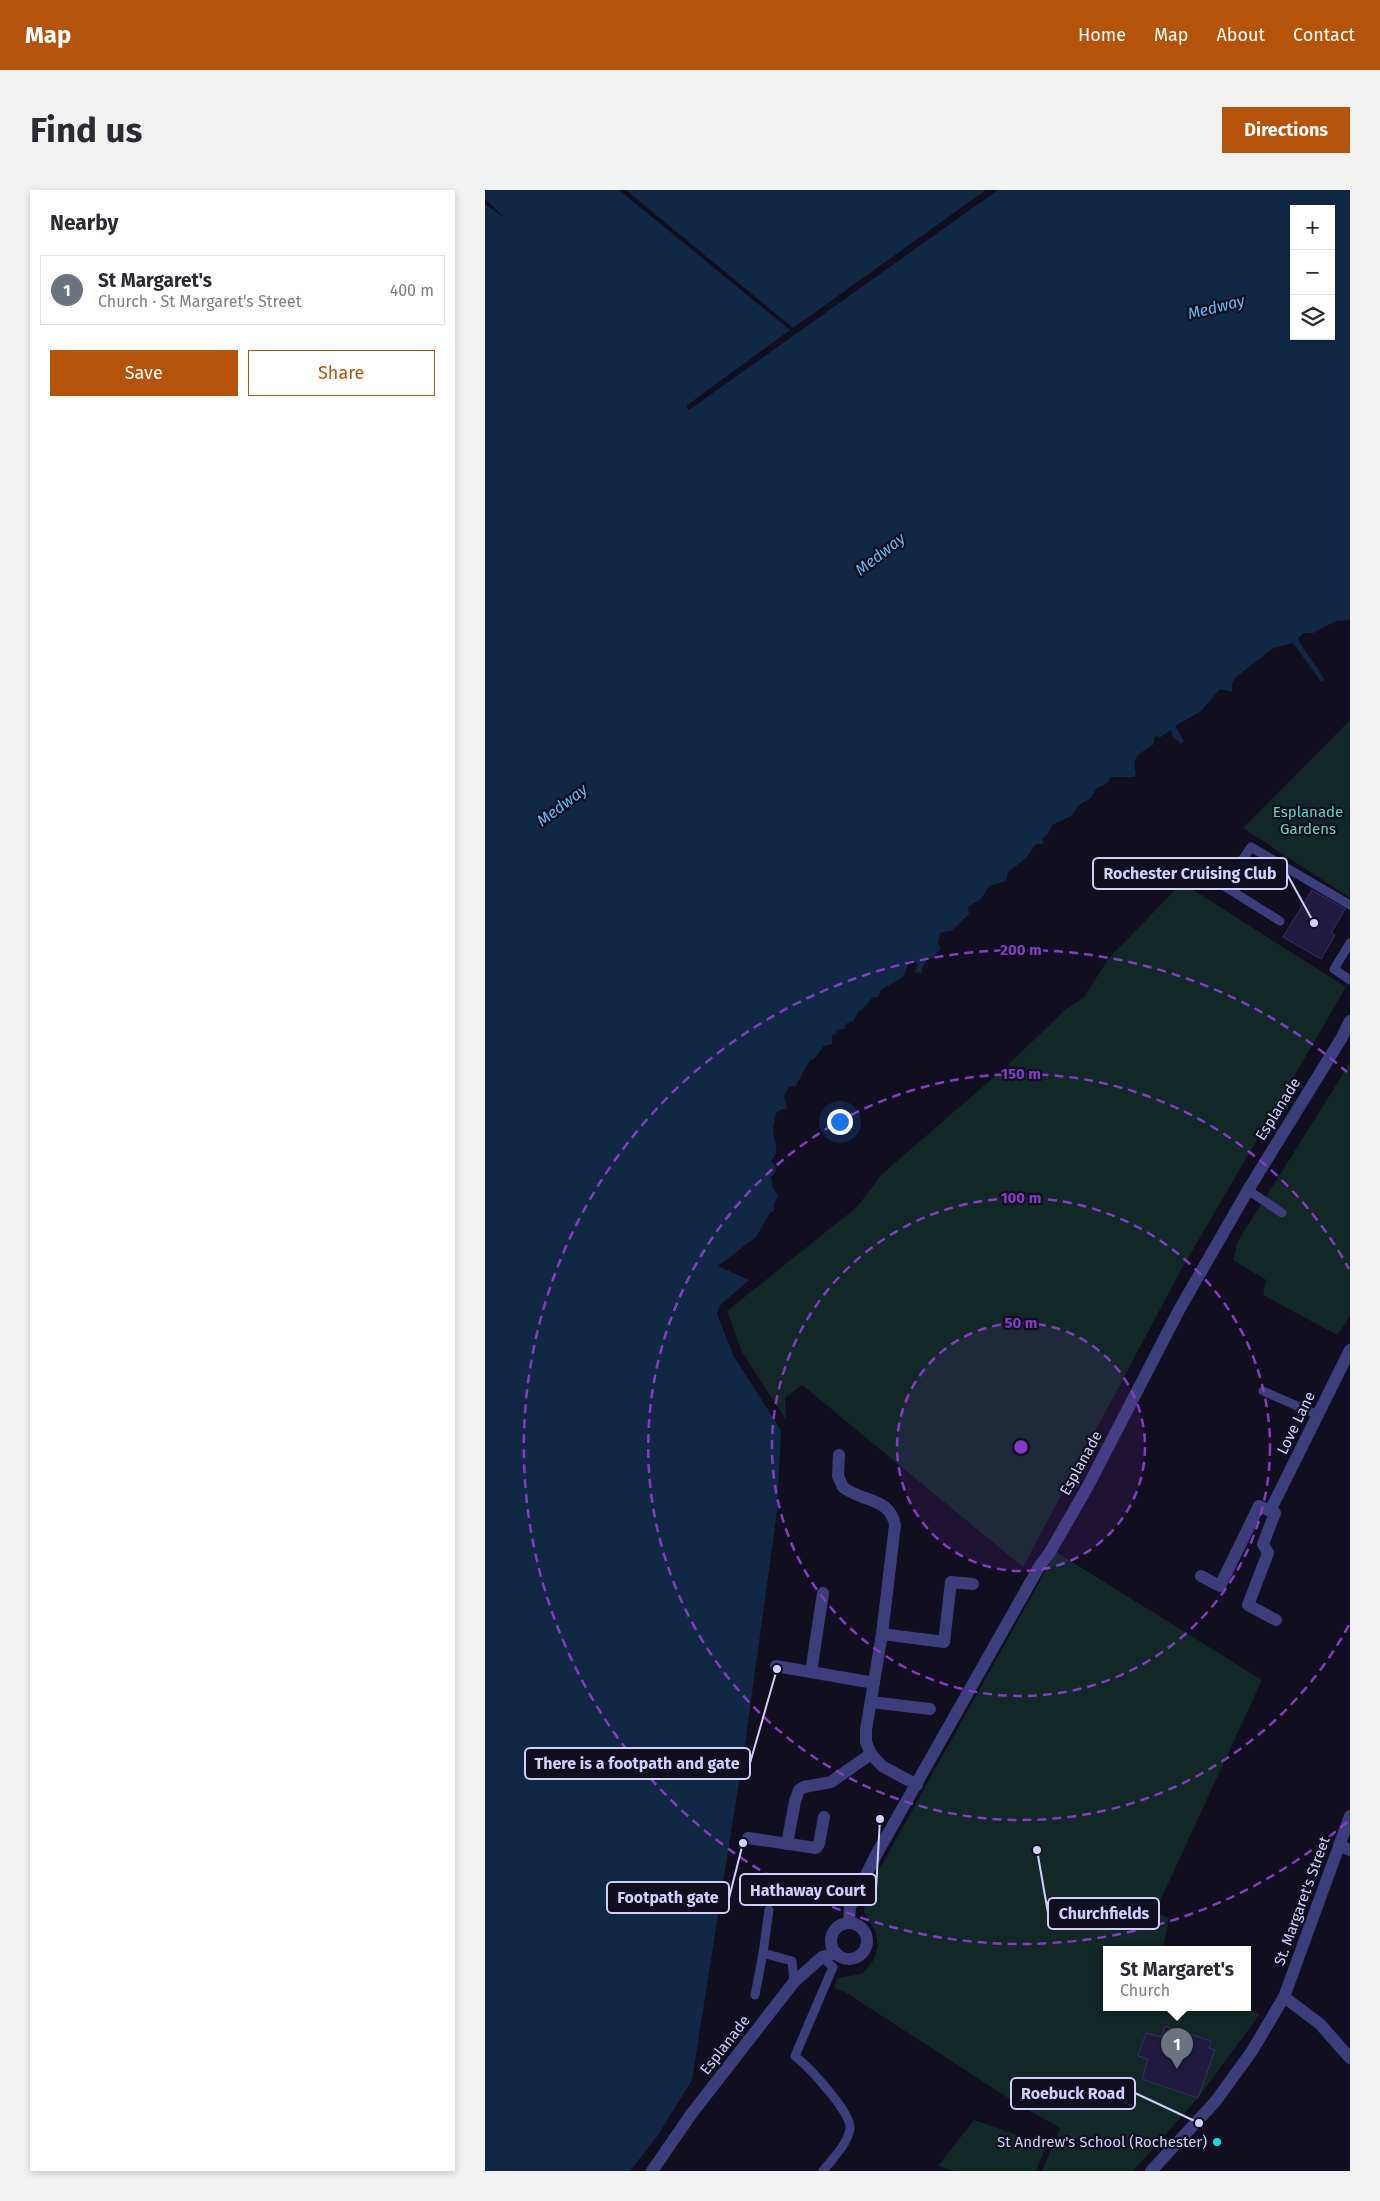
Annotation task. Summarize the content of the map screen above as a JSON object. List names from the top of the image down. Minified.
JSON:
{"streets":{"street":["Esplanade","Love Lane","St. Margaret's Street"]},"water":["Medway"],"parks":["Esplanade Gardens"],"places":["Rochester Cruising Club","There is a footpath and gate","Hathaway Court","Footpath gate","Churchfields","Roebuck Road","St Andrew's School (Rochester)"],"page":{"header":"Map","nav":["Home","Map","About","Contact"],"buttons":["Directions",["Save","Share"]],"title":"Find us","heading":"Nearby","map_buttons":["+","−"],"list":[{"mark":"1","name":"St Margaret's","note":"Church · St Margaret's Street","value":"400 m"}],"popup":["St Margaret's","Church"],"pins":"1"},"rings":["200 m","150 m","100 m","50 m"]}
